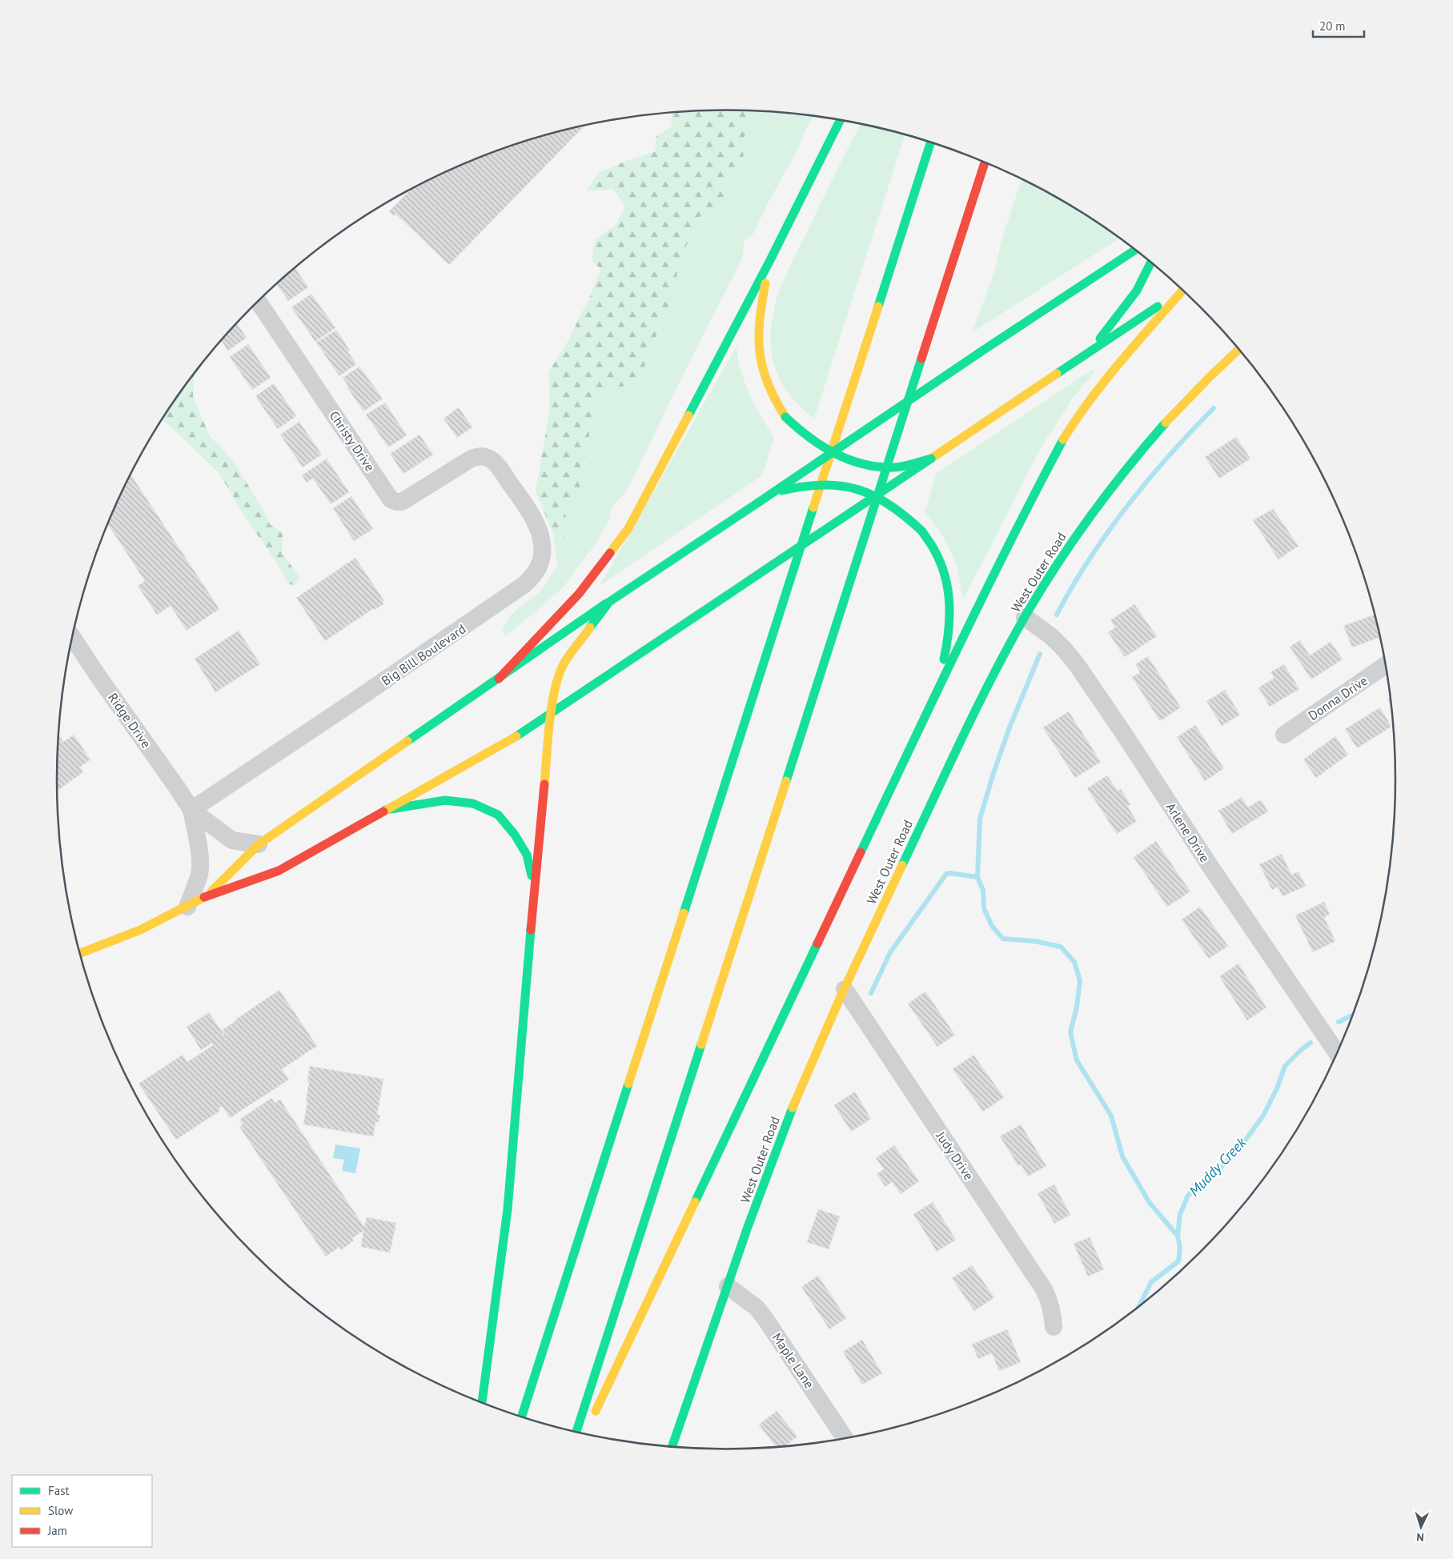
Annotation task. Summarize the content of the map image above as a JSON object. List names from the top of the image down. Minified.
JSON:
{"streets":{"main road":["West Outer Road"],"street":["Christy Drive","Big Bill Boulevard","Donna Drive","Ridge Drive","Arlene Drive","Judy Drive","Maple Lane"]},"crossings":[["Christy Drive","Big Bill Boulevard"],["West Outer Road","Arlene Drive"],["West Outer Road","Judy Drive"],["West Outer Road","Maple Lane"],["Big Bill Boulevard","Ridge Drive"]],"water":["Muddy Creek"],"legend":["Fast","Slow","Jam"],"scale_bar":"20 m","north":"bottom"}
